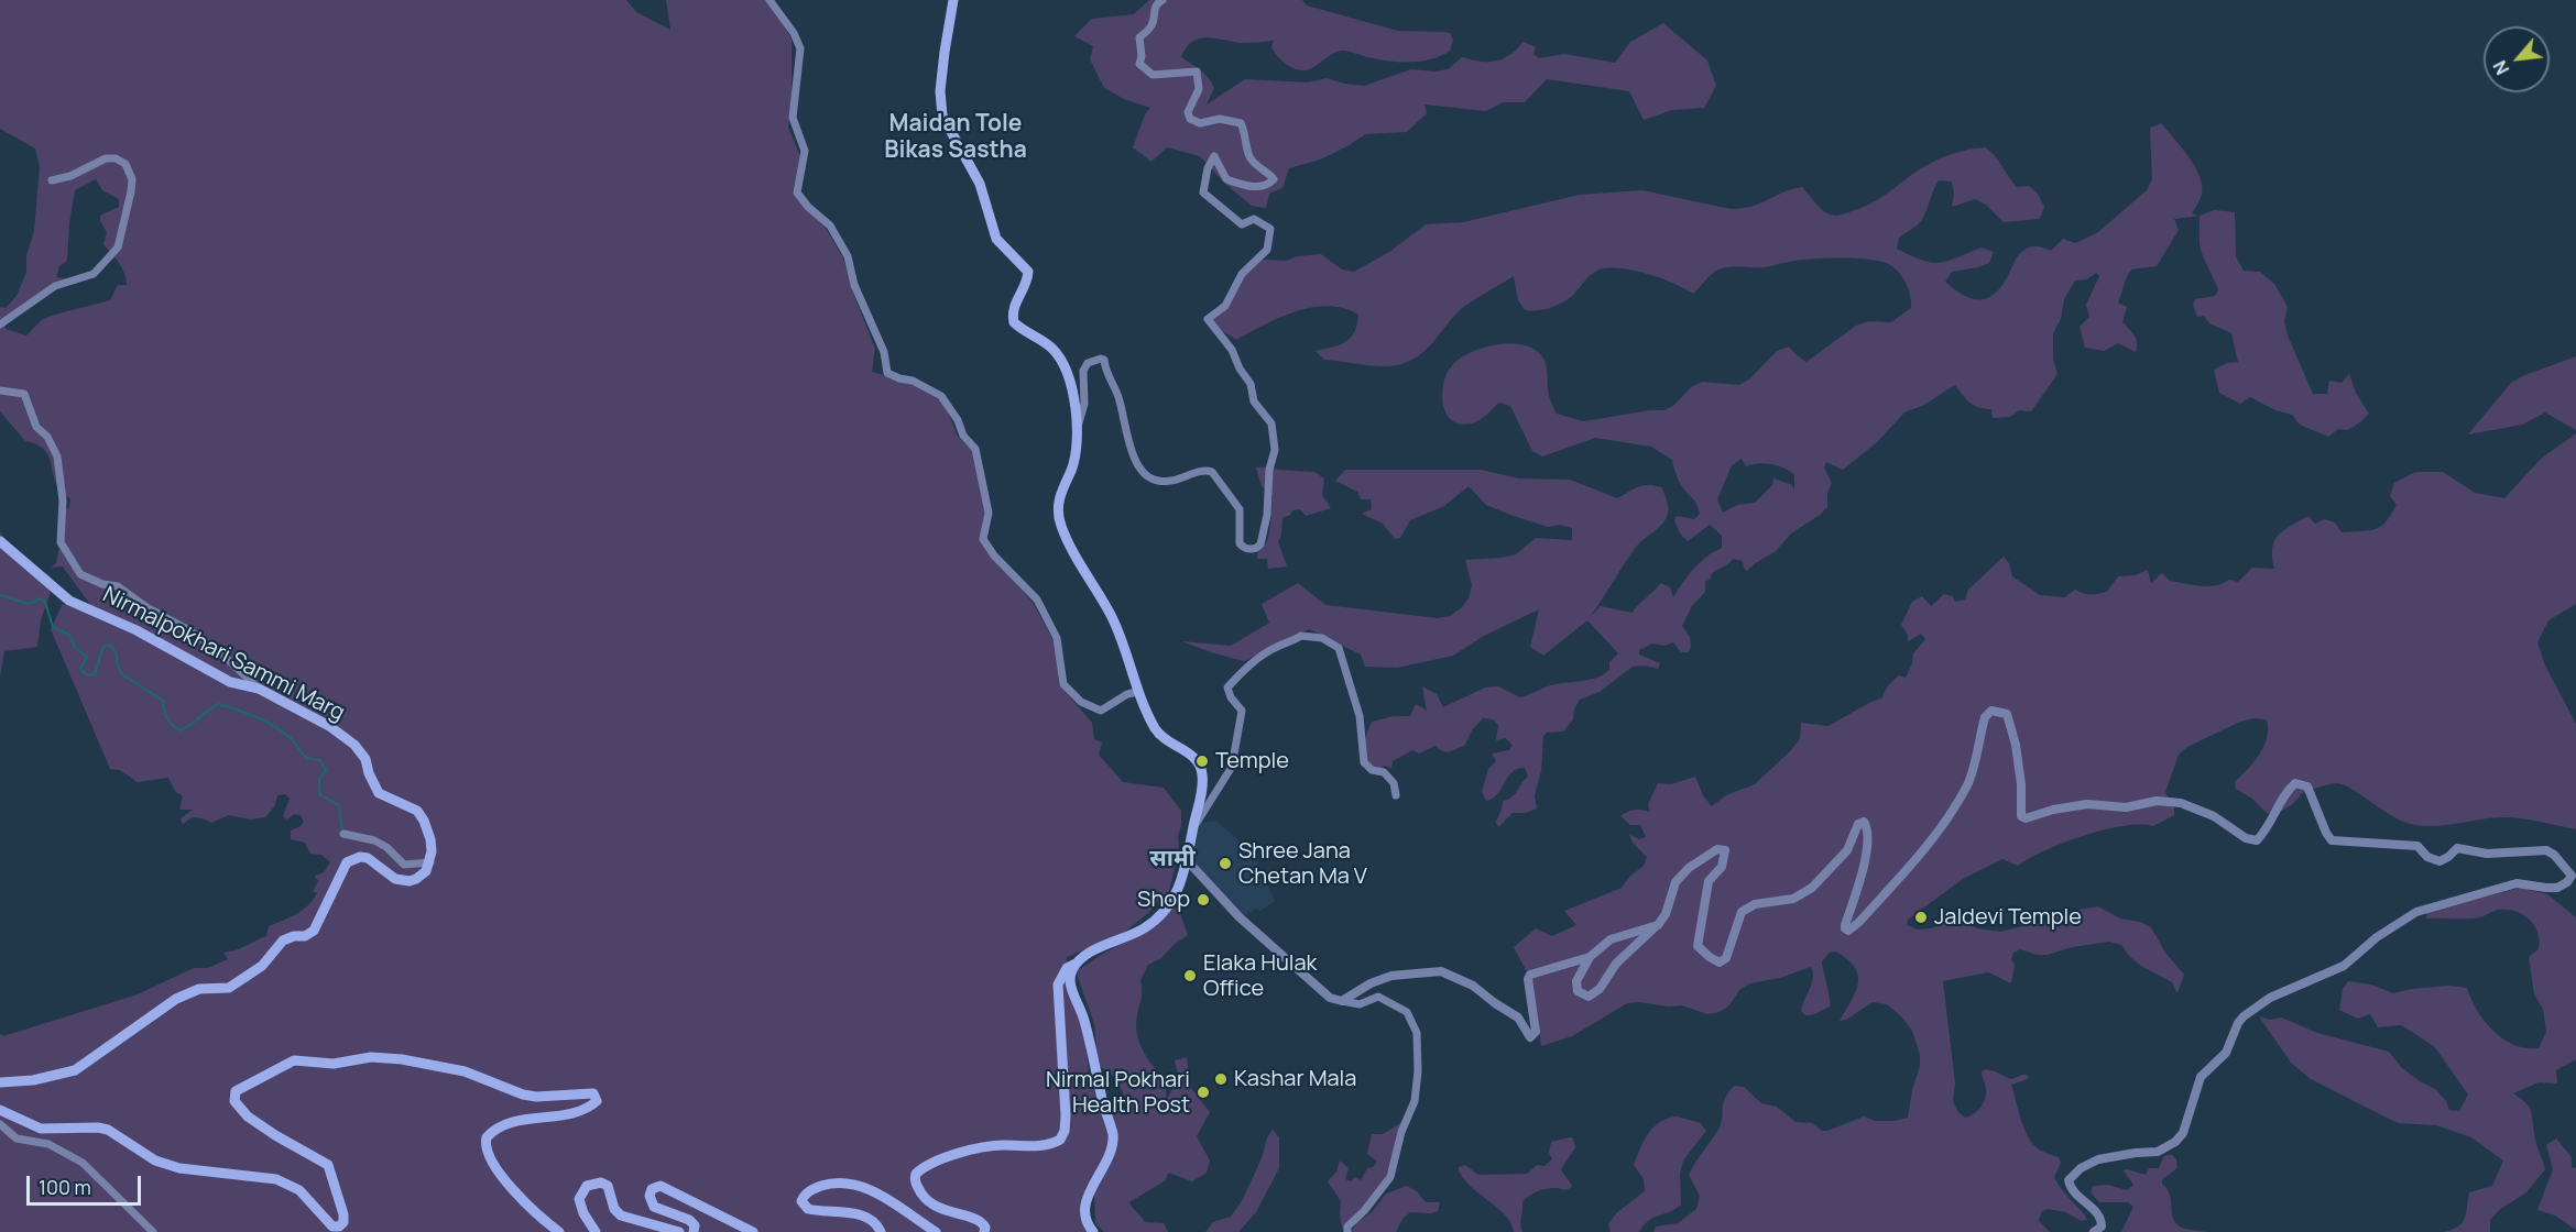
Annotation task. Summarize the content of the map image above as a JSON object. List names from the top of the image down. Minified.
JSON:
{"streets":{"main road":["Nirmalpokhari Sammi Marg"]},"districts":["Maidan Tole Bikas Sastha","सामी"],"places":["Temple","Shree Jana Chetan Ma V","Shop","Jaldevi Temple","Elaka Hulak Office","Kashar Mala","Nirmal Pokhari Health Post"],"scale_bar":"100 m","north":"bottom left"}
